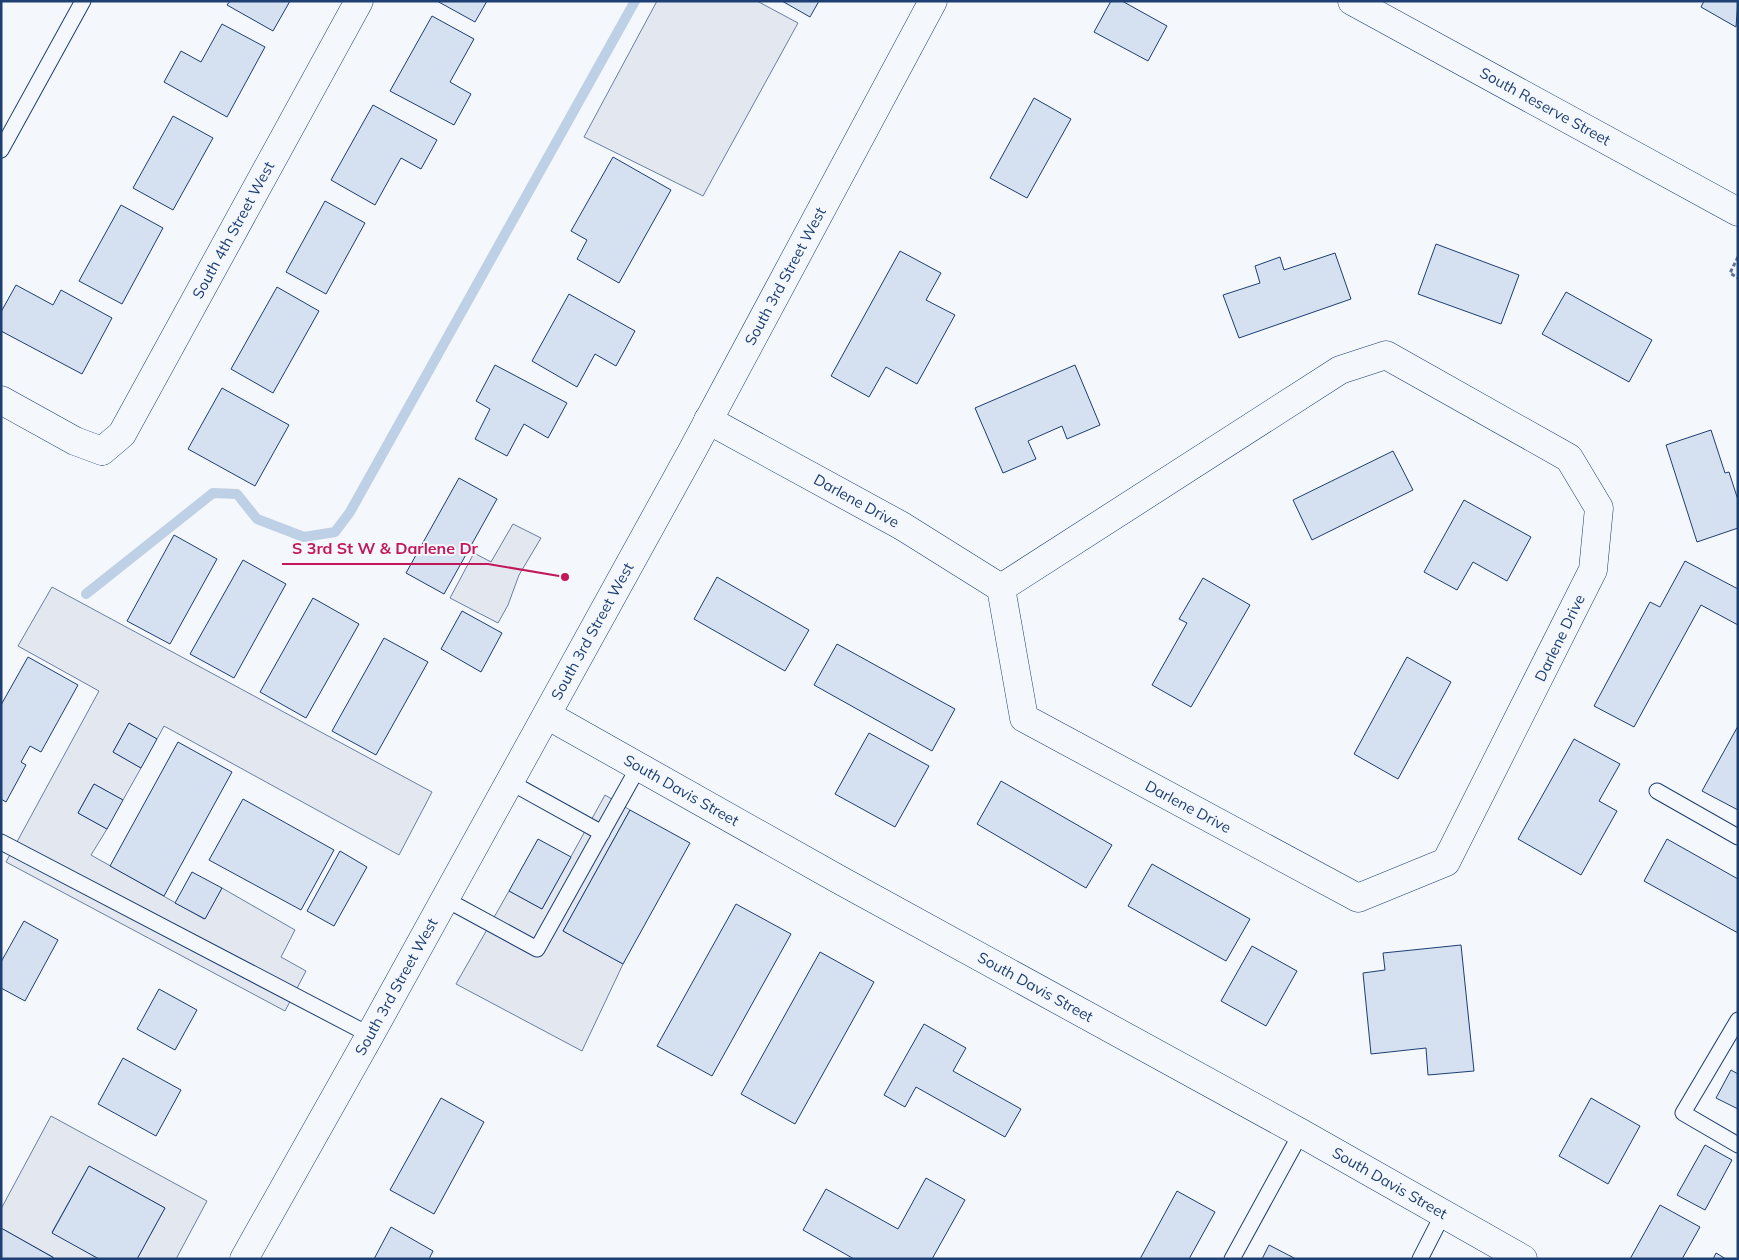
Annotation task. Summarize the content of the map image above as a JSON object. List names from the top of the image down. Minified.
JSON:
{"streets":{"main road":["South Reserve Street","South 4th Street West","South 3rd Street West","Darlene Drive","South Davis Street"]},"crossings":[["South 3rd Street West","Darlene Drive"],["South 3rd Street West","South Davis Street"]],"places":["S 3rd St W & Darlene Dr"]}
